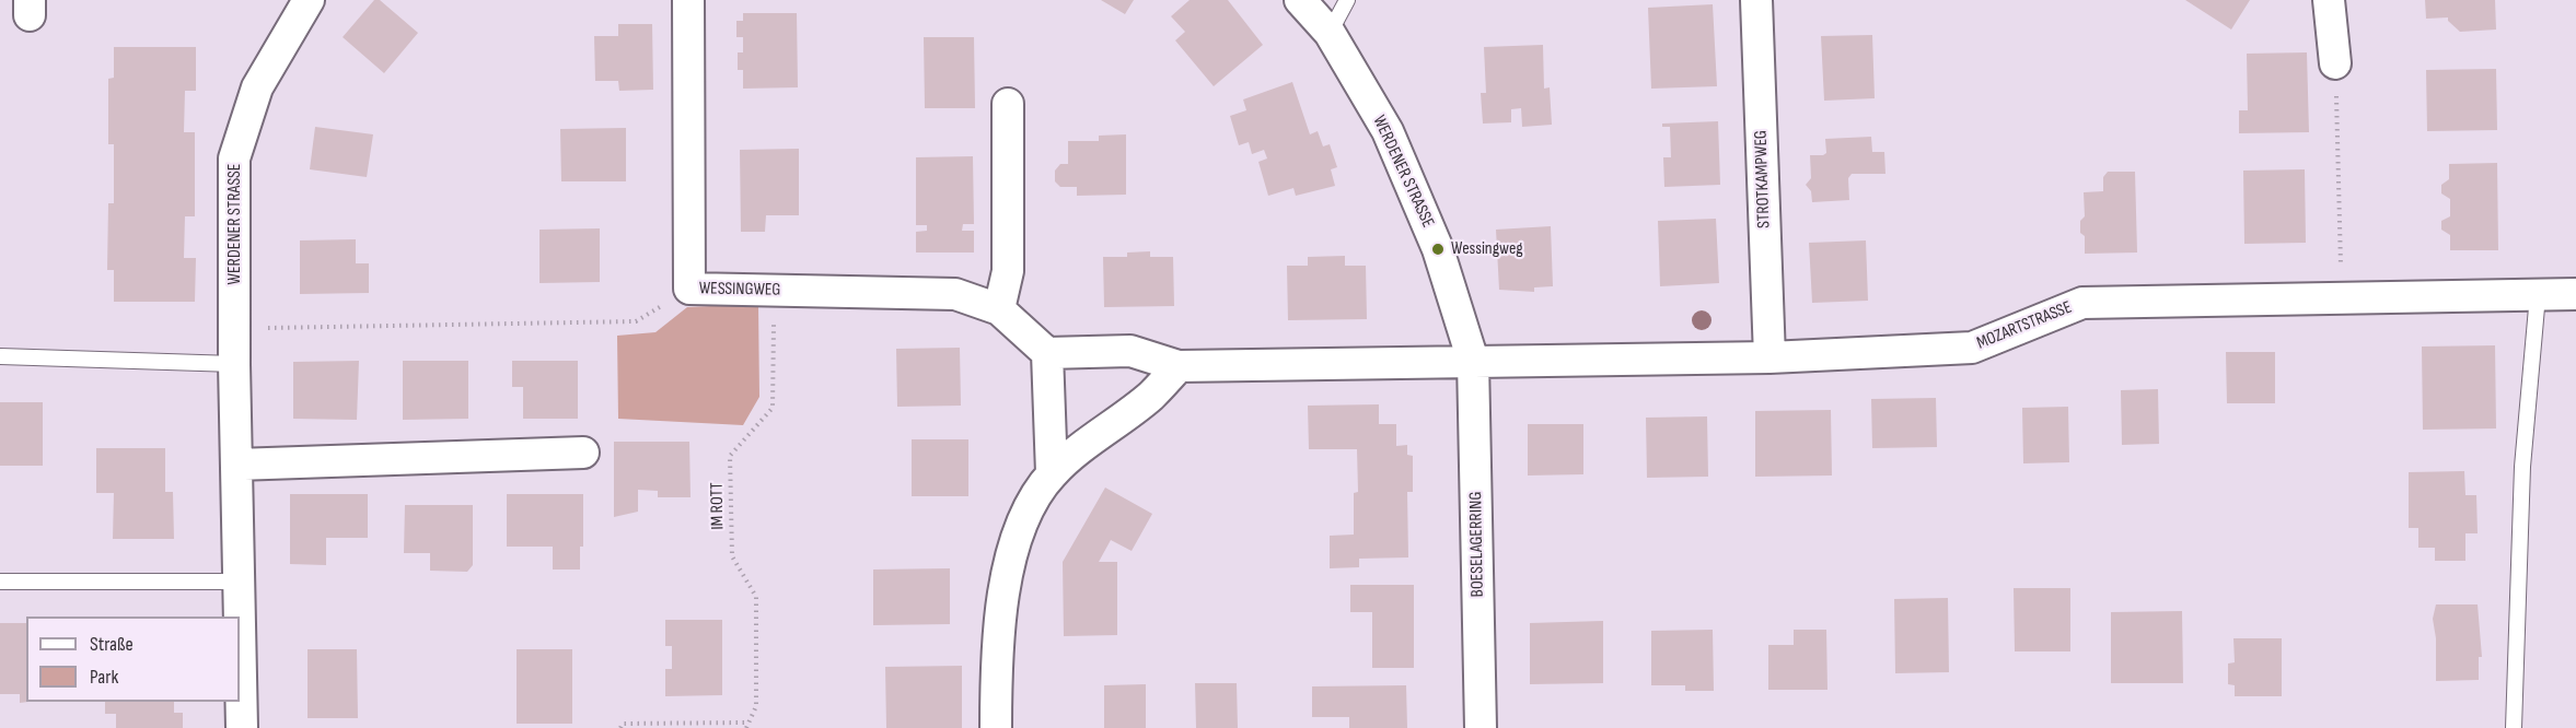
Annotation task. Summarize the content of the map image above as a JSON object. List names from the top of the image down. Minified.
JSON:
{"streets":{"street":["WERDENER STRASSE","STROTKAMPWEG","WESSINGWEG","MOZARTSTRASSE","BOESELAGERRING"],"path":["IM ROTT"]},"crossings":[["WERDENER STRASSE","MOZARTSTRASSE"],["WERDENER STRASSE","BOESELAGERRING"],["STROTKAMPWEG","MOZARTSTRASSE"],["WESSINGWEG","IM ROTT"],["MOZARTSTRASSE","BOESELAGERRING"]],"places":["Wessingweg"],"legend":["Straße","Park"]}
